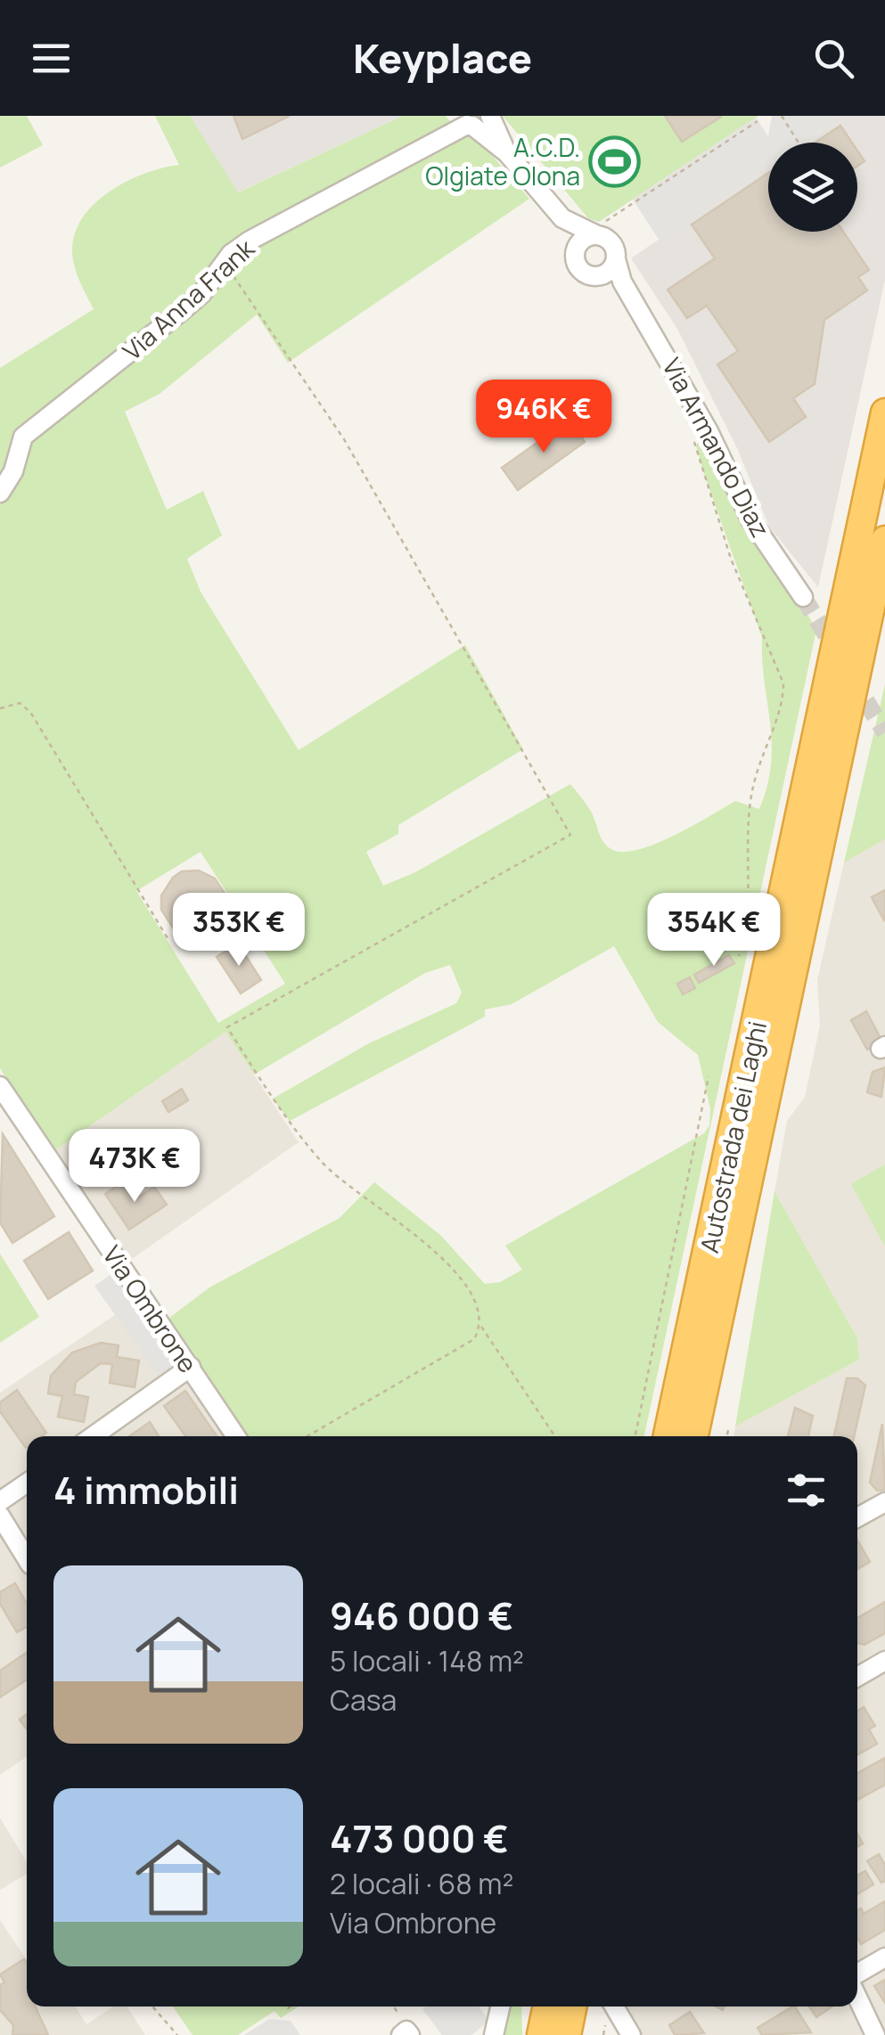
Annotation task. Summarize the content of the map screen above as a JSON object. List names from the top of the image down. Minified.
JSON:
{"streets":{"highway":["Autostrada dei Laghi"],"street":["Via Anna Frank","Via Armando Diaz","Via Ombrone"]},"crossings":[["Via Anna Frank","Via Armando Diaz"]],"places":{"sports":["A.C.D. Olgiate Olona"]},"page":{"header":"Keyplace","price":["946K €","353K €","354K €","473K €"],"heading":"4 immobili","list":[{"name":"946 000 €","note":"5 locali · 148 m² · Casa"},{"name":"473 000 €","note":"2 locali · 68 m² · Via Ombrone"}]}}
